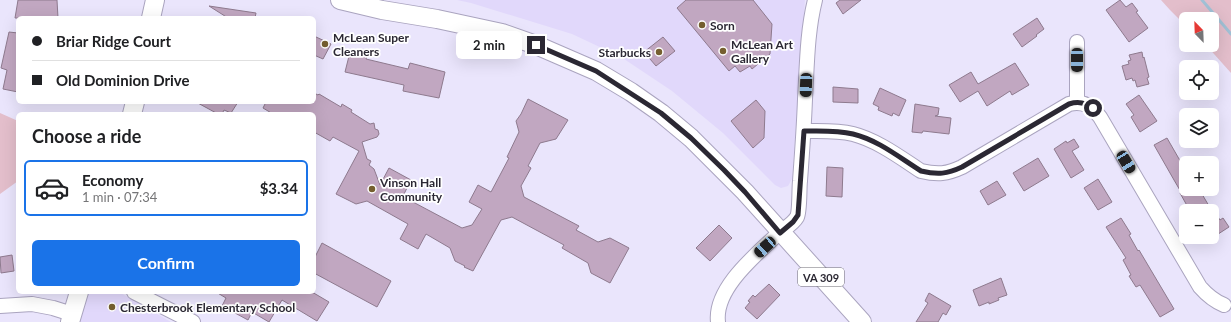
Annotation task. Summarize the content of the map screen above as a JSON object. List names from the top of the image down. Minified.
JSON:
{"streets":{"main road":["VA 309"]},"places":["Sorn","McLean Super Cleaners","McLean Art Gallery","Starbucks","Vinson Hall Community","Chesterbrook Elementary School"],"north":"top left","page":{"map_buttons":["+","−"],"banner":["Briar Ridge Court","Old Dominion Drive"],"bubble":"2 min","heading":"Choose a ride","list":[{"name":"Economy","note":"1 min · 07:34","value":"$3.34"}],"buttons":"Confirm"}}
